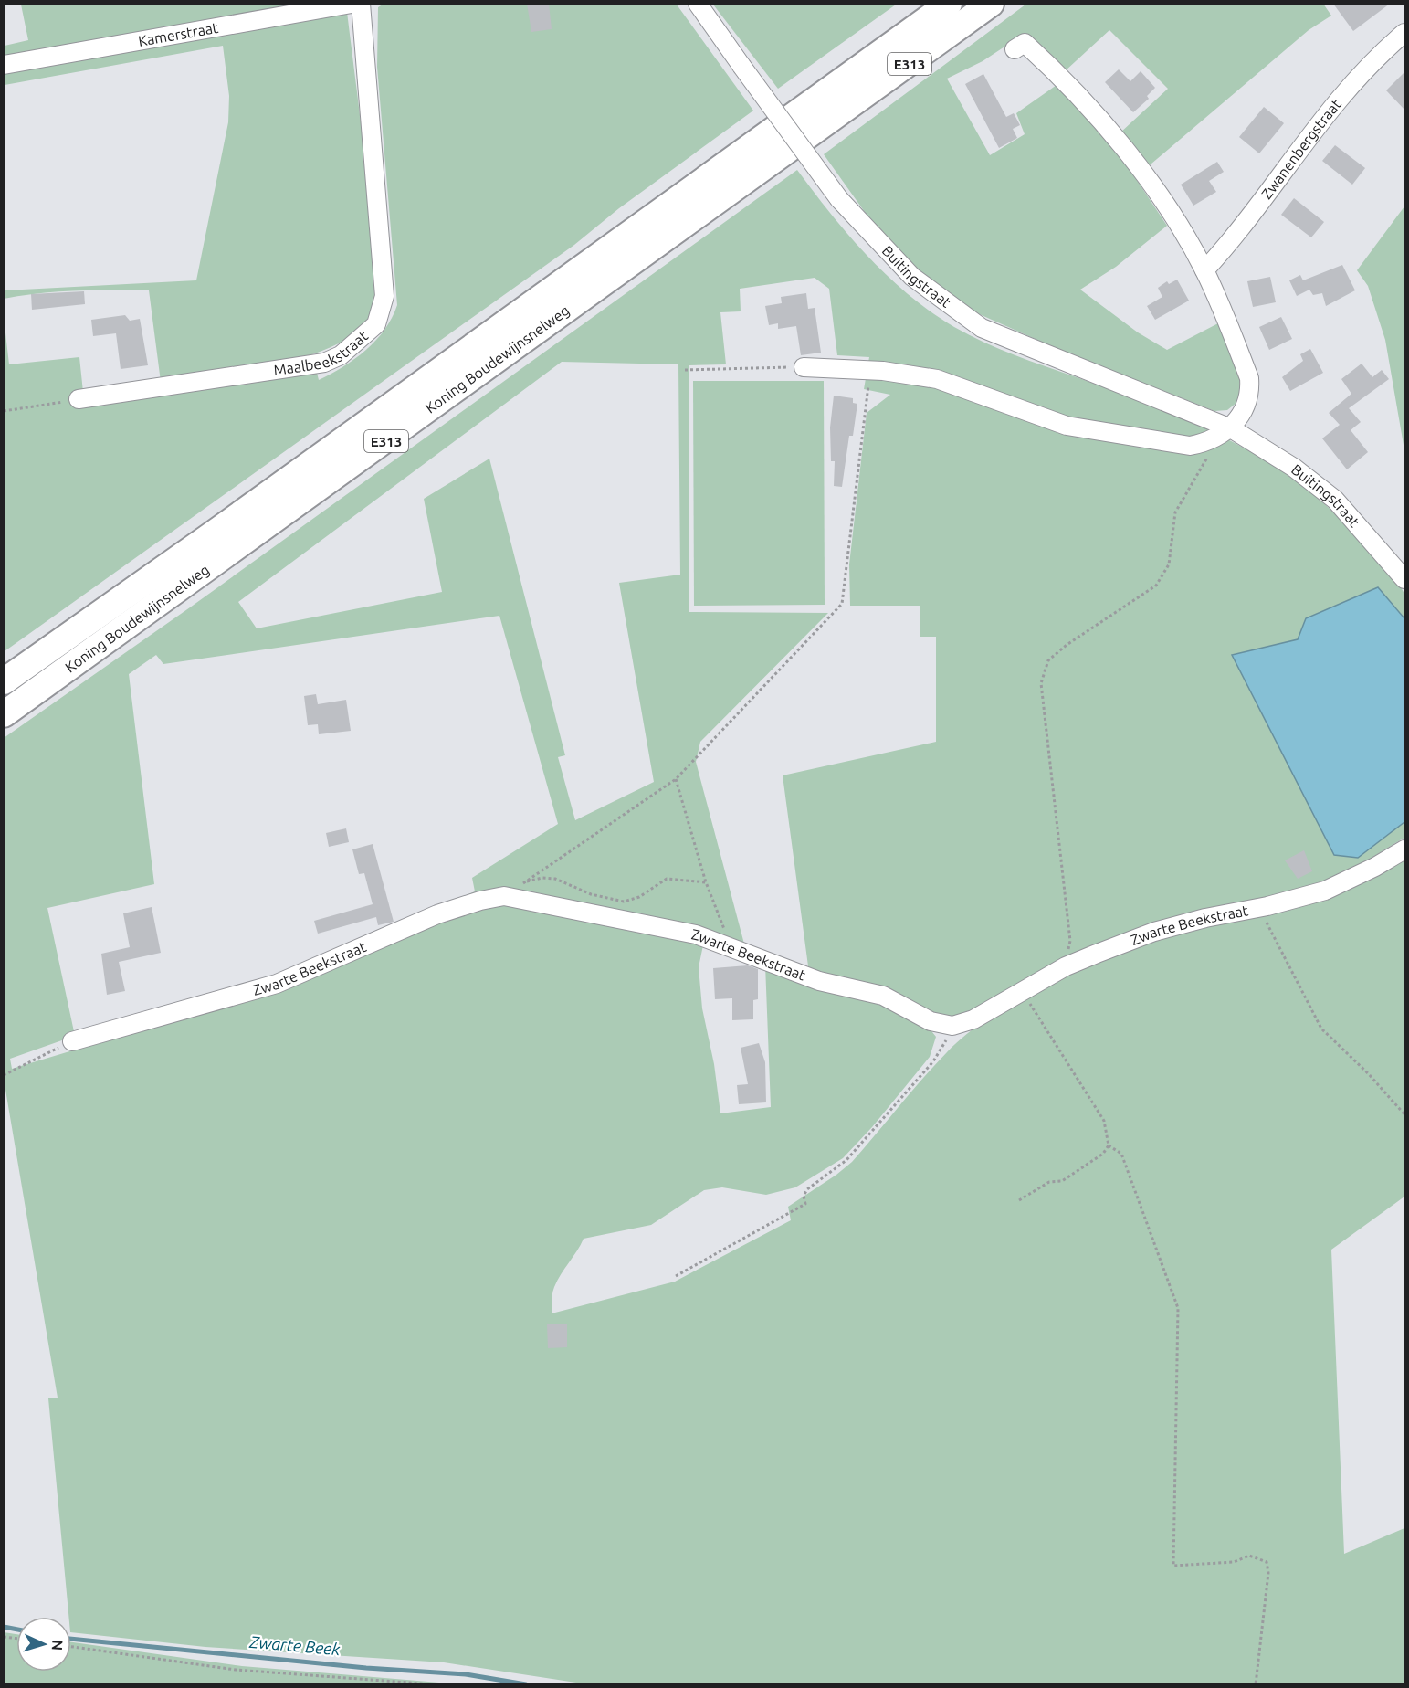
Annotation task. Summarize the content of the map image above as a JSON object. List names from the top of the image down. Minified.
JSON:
{"streets":{"highway":["E313","Koning Boudewijnsnelweg"],"street":["Kamerstraat","Zwanenbergstraat","Buitingstraat","Maalbeekstraat","Zwarte Beekstraat"]},"water":["Zwarte Beek"],"north":"right"}
